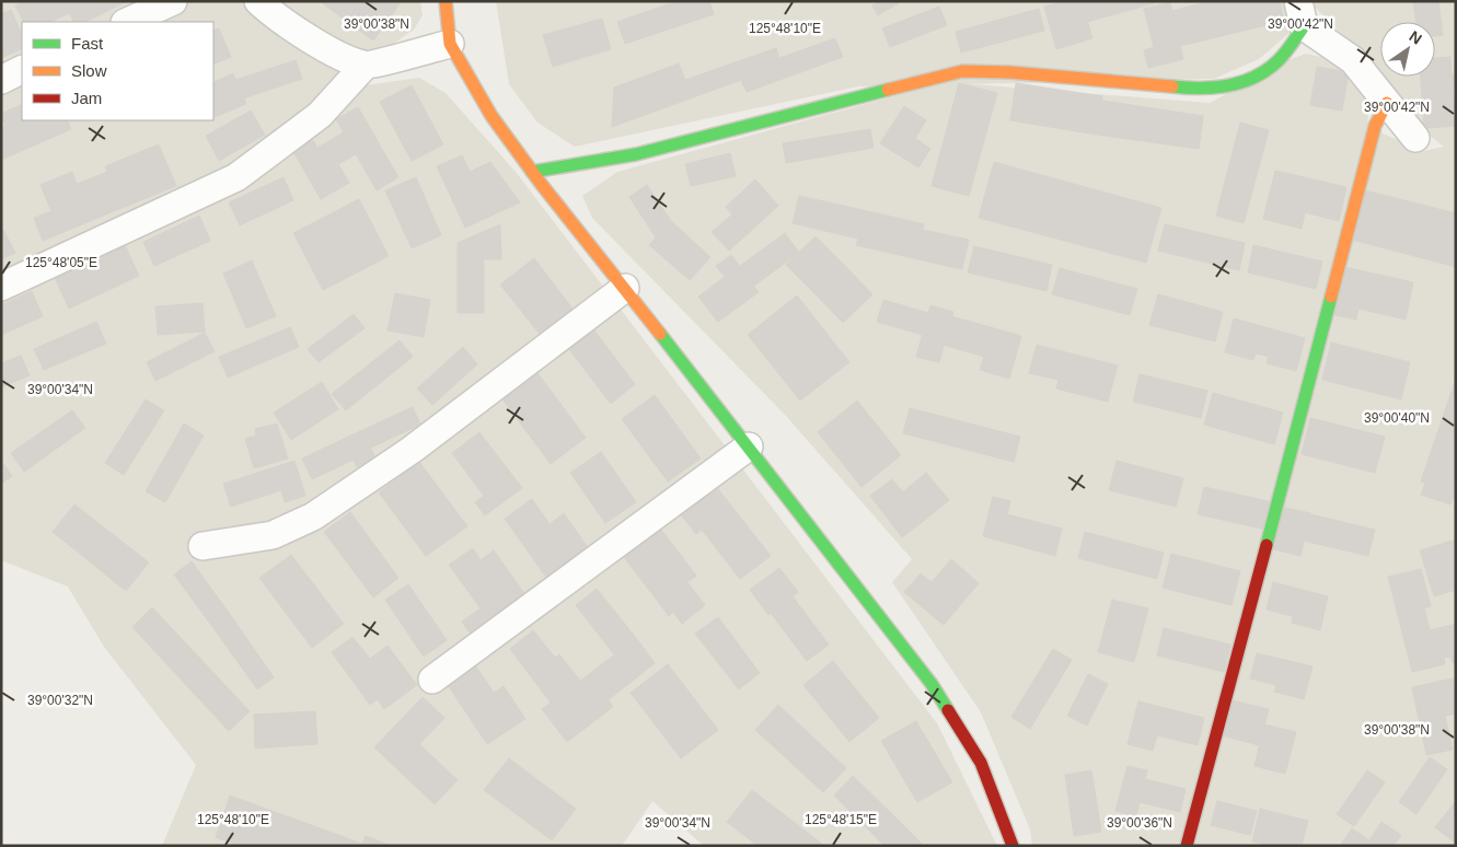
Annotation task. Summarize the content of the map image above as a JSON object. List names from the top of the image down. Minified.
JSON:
{"legend":["Fast","Slow","Jam"],"north":"top right","coordinates":["39°00'42\"N","39°00'38\"N","125°48'10\"E","125°48'05\"E","39°00'34\"N","39°00'40\"N","39°00'32\"N","125°48'15\"E","39°00'36\"N"]}
